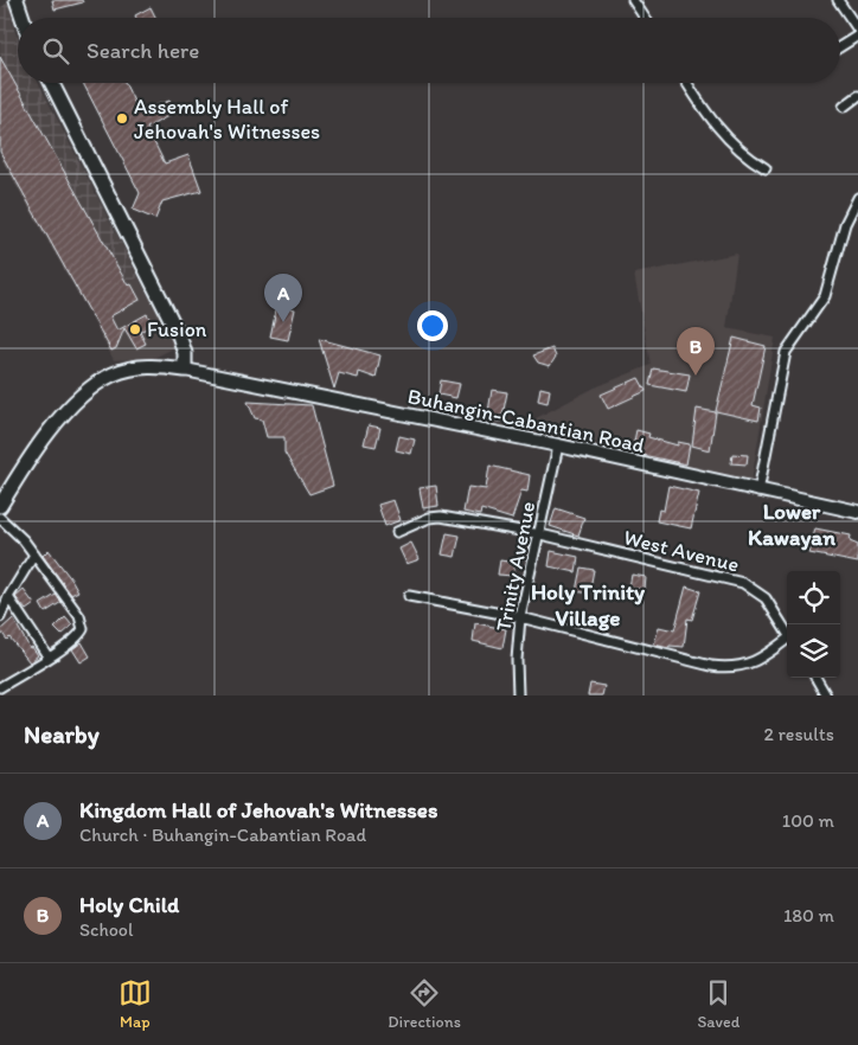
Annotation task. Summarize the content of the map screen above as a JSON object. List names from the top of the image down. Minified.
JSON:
{"streets":{"main road":["Buhangin-Cabantian Road"],"street":["West Avenue","Trinity Avenue"]},"crossings":[["Buhangin-Cabantian Road","Trinity Avenue"],["West Avenue","Trinity Avenue"]],"districts":["Lower Kawayan","Holy Trinity Village"],"places":["Assembly Hall of Jehovah's Witnesses","Fusion"],"page":{"search":"Search here","pins":["A","B"],"heading":["Nearby","2 results"],"list":[{"mark":"A","name":"Kingdom Hall of Jehovah's Witnesses","note":"Church · Buhangin-Cabantian Road","value":"100 m"},{"mark":"B","name":"Holy Child","note":"School","value":"180 m"}],"nav":["Map","Directions","Saved"]}}
